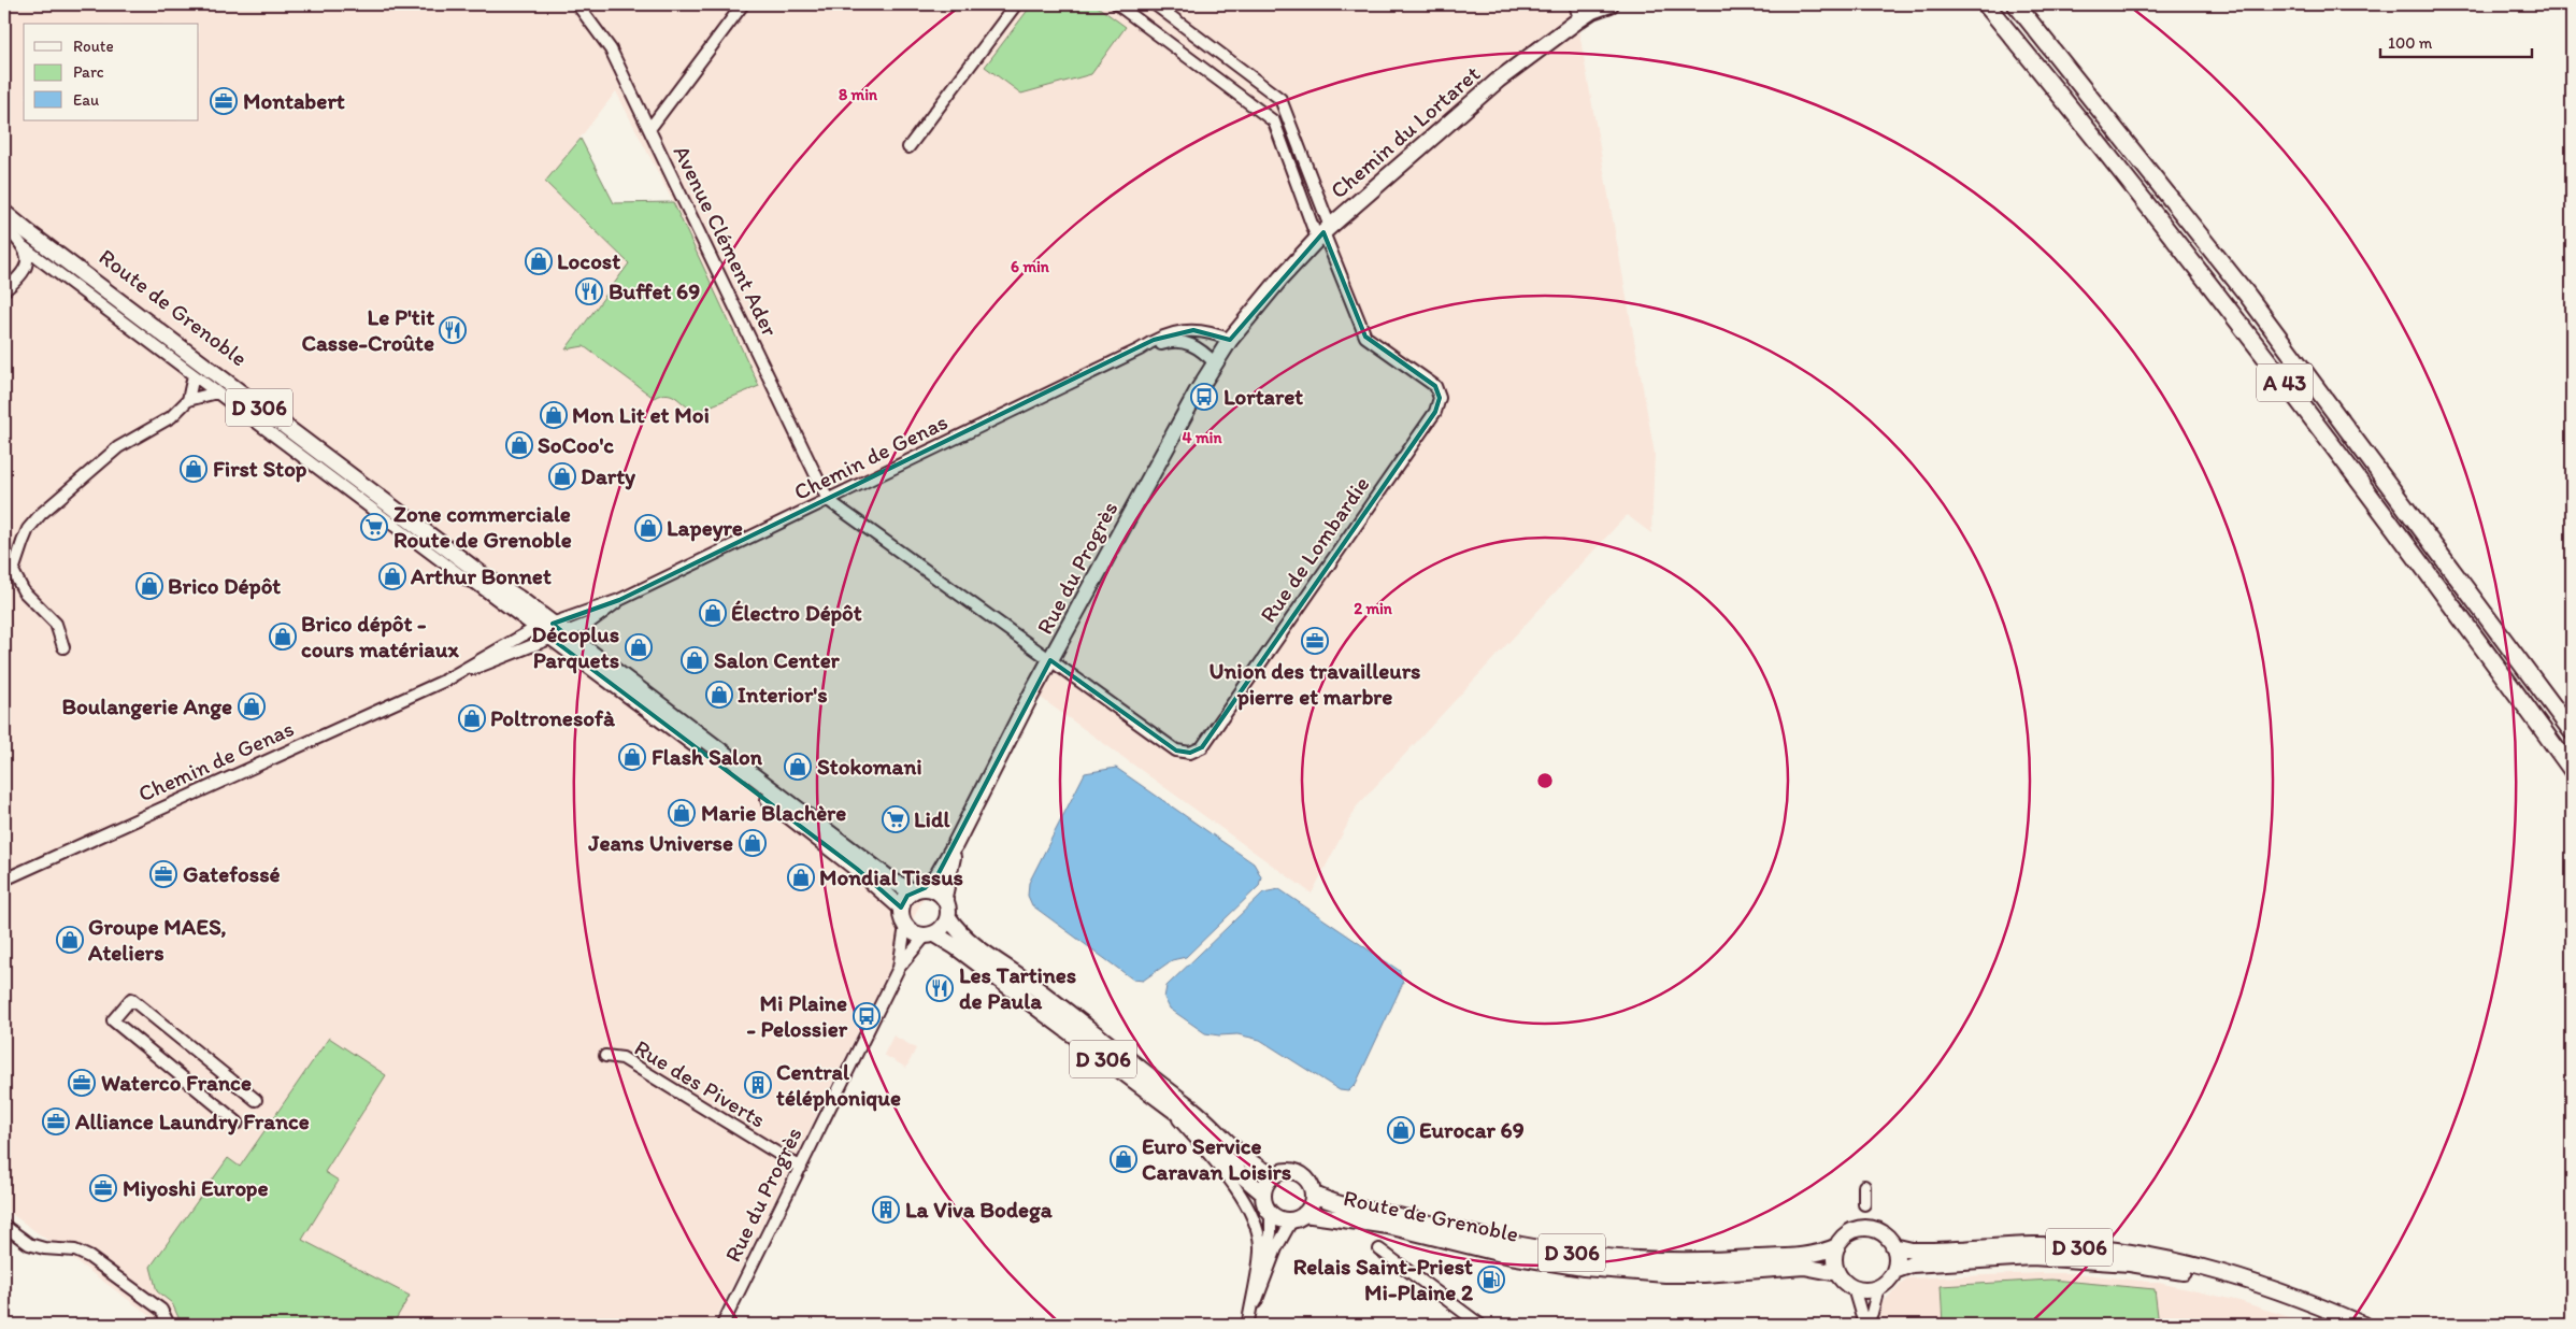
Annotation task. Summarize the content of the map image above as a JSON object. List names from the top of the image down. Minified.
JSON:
{"streets":{"highway":["A 43"],"main road":["Chemin du Lortaret","Route de Grenoble","D 306","Rue du Progrès"],"street":["Avenue Clément Ader","Chemin de Genas","Rue de Lombardie","Rue des Piverts"]},"crossings":[["Chemin du Lortaret","Rue de Lombardie"],["Chemin du Lortaret","Rue du Progrès"],["Avenue Clément Ader","Chemin de Genas"],["Avenue Clément Ader","Rue de Lombardie"],["Route de Grenoble","D 306"],["Route de Grenoble","Chemin de Genas"],["Route de Grenoble","Rue du Progrès"],["D 306","Rue du Progrès"],["Chemin de Genas","Rue de Lombardie"],["Chemin de Genas","Rue du Progrès"],["Rue de Lombardie","Rue du Progrès"],["Rue du Progrès","Rue des Piverts"]],"places":{"office":["Montabert","Union des travailleurs pierre et marbre","Gatefossé","Waterco France","Alliance Laundry France","Miyoshi Europe"],"shop":["Locost","Mon Lit et Moi","SoCoo'c","First Stop","Darty","Lapeyre","Arthur Bonnet","Brico Dépôt","Électro Dépôt","Brico dépôt - cours matériaux","Décoplus Parquets","Salon Center","Interior's","Boulangerie Ange","Poltronesofà","Flash Salon","Stokomani","Marie Blachère","Jeans Universe","Mondial Tissus","Groupe MAES, Ateliers","Eurocar 69","Euro Service Caravan Loisirs"],"restaurant":["Buffet 69","Le P'tit Casse-Croûte","Les Tartines de Paula"],"bus stop":["Lortaret","Mi Plaine - Pelossier"],"supermarket":["Zone commerciale Route de Grenoble","Lidl"],"building":["Central téléphonique","La Viva Bodega"],"fuel station":["Relais Saint-Priest Mi-Plaine 2"]},"legend":["Route","Parc","Eau"],"scale_bar":"100 m","rings":["8 min","6 min","4 min","2 min"]}
